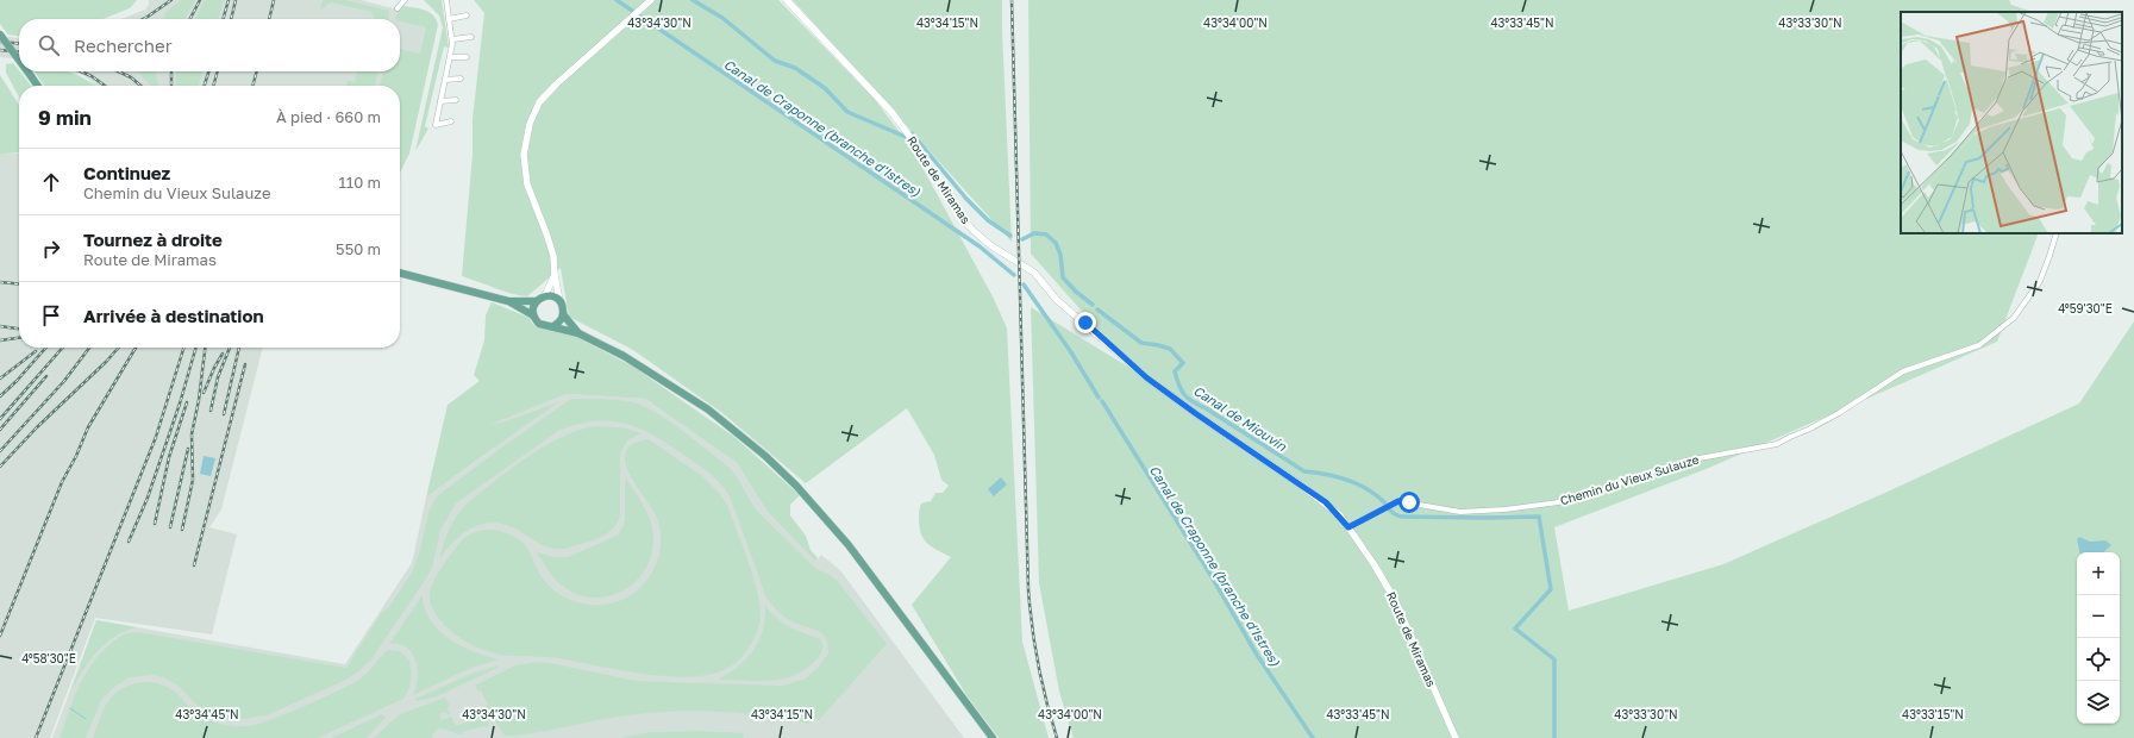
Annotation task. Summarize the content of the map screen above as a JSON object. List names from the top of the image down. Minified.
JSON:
{"streets":{"main road":["Route de Miramas"],"street":["Chemin du Vieux Sulauze"]},"crossings":[["Route de Miramas","Chemin du Vieux Sulauze"]],"water":["Canal de Craponne (branche d'Istres)","Canal de Miouvin"],"page":{"search":"Rechercher","heading":["9 min","À pied · 660 m"],"list":[["Continuez","Chemin du Vieux Sulauze","110 m"],["Tournez à droite","Route de Miramas","550 m"],"Arrivée à destination"],"map_buttons":["+","−"]},"coordinates":["43°34'30\"N","43°34'15\"N","43°34'00\"N","43°33'45\"N","43°33'30\"N","4°59'30\"E","4°58'30\"E","43°34'45\"N","43°33'15\"N"]}
